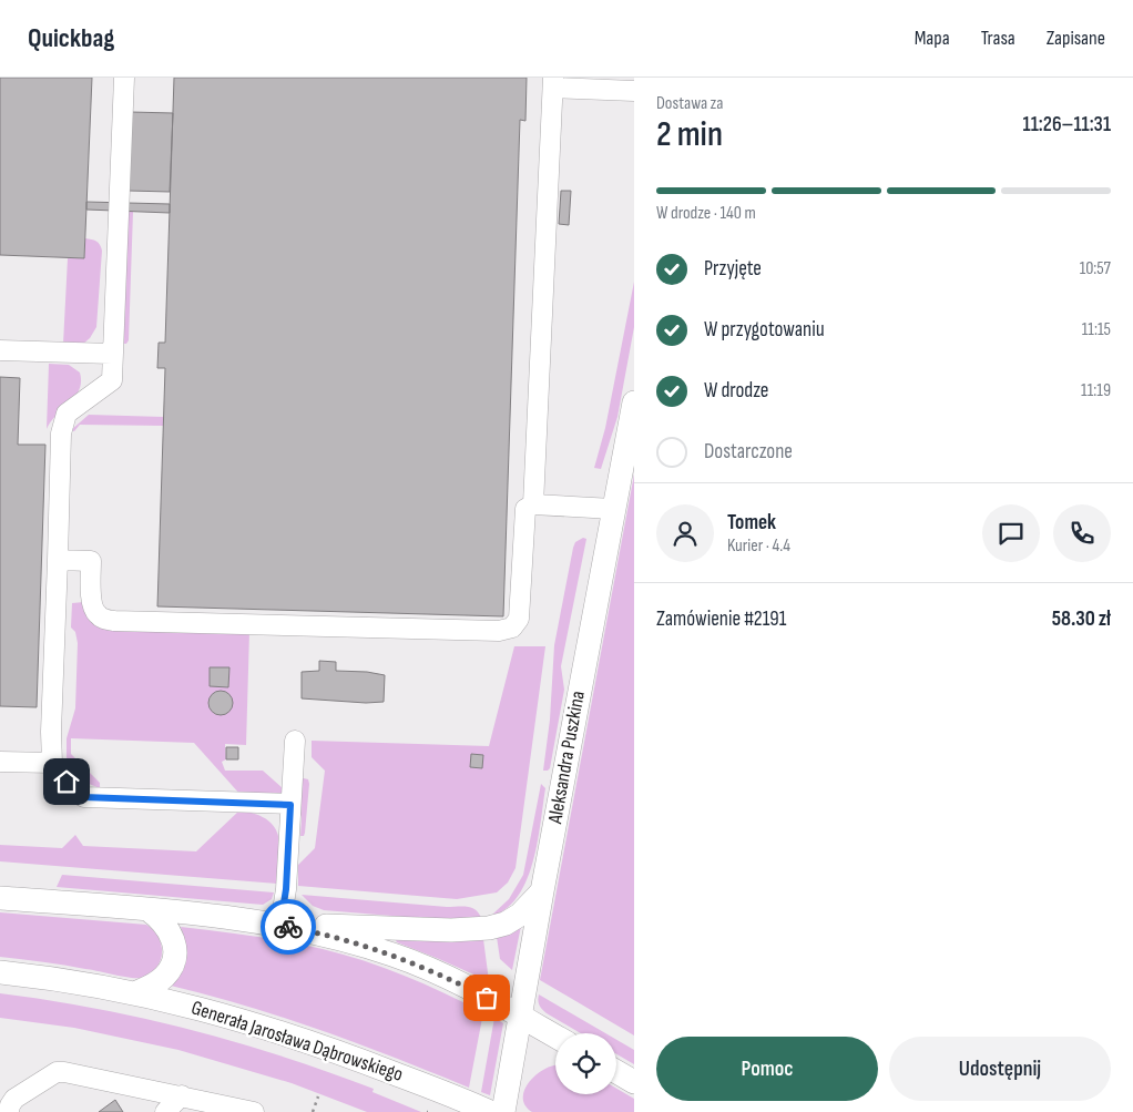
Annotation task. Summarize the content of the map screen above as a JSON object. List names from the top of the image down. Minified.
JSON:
{"streets":{"main road":["Aleksandra Puszkina","Generała Jarosława Dąbrowskiego"]},"page":{"header":"Quickbag","nav":["Mapa","Trasa","Zapisane"],"heading":["2 min","Dostawa za","11:26–11:31"],"panel":["Tomek","Kurier · 4.4","Zamówienie #2191","58.30 zł"],"bar":"W drodze · 140 m","list":[["Przyjęte","10:57"],["W przygotowaniu","11:15"],["W drodze","11:19"],"Dostarczone"],"buttons":["Pomoc","Udostępnij"]}}
